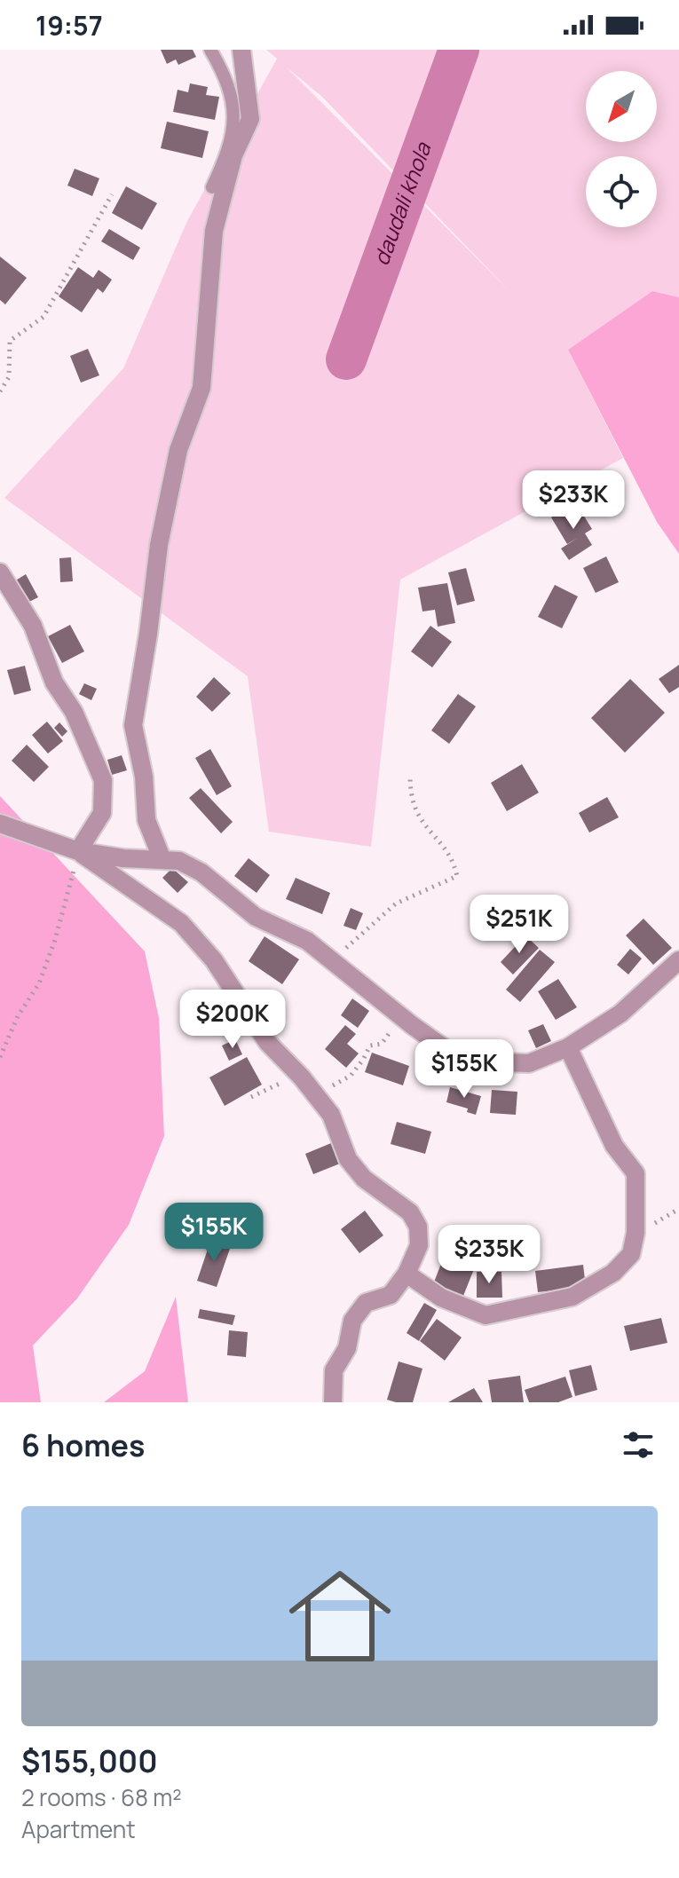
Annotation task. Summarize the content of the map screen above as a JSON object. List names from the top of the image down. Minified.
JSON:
{"water":["daudali khola"],"north":"bottom left","page":{"status":"19:57","price":["$233K","$251K","$200K","$155K","$155K","$235K"],"heading":"6 homes","list":[{"name":"$155,000","note":"2 rooms · 68 m² · Apartment"}]}}
